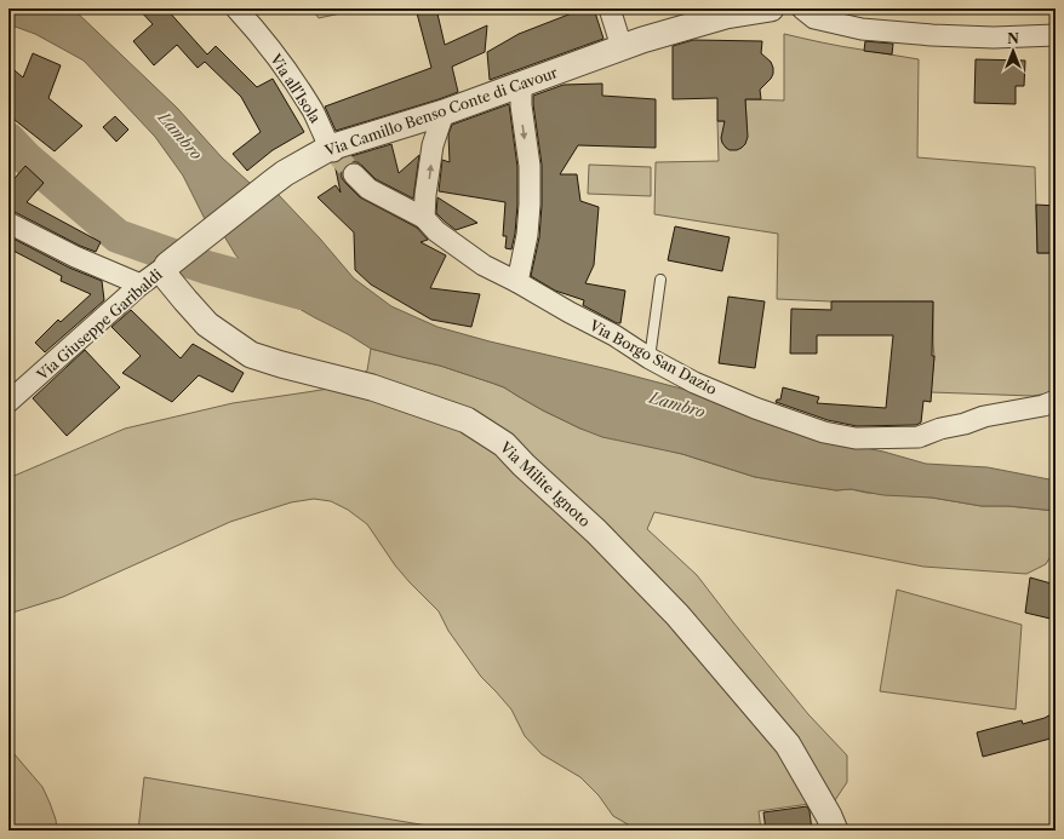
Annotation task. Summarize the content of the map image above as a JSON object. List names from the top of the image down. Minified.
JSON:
{"streets":{"street":["Via all'Isola","Via Camillo Benso Conte di Cavour","Via Giuseppe Garibaldi","Via Borgo San Dazio","Via Milite Ignoto"]},"crossings":[["Via all'Isola","Via Camillo Benso Conte di Cavour"],["Via Camillo Benso Conte di Cavour","Via Giuseppe Garibaldi"],["Via Camillo Benso Conte di Cavour","Via Milite Ignoto"],["Via Giuseppe Garibaldi","Via Milite Ignoto"]],"water":["Lambro"],"north":"top"}
